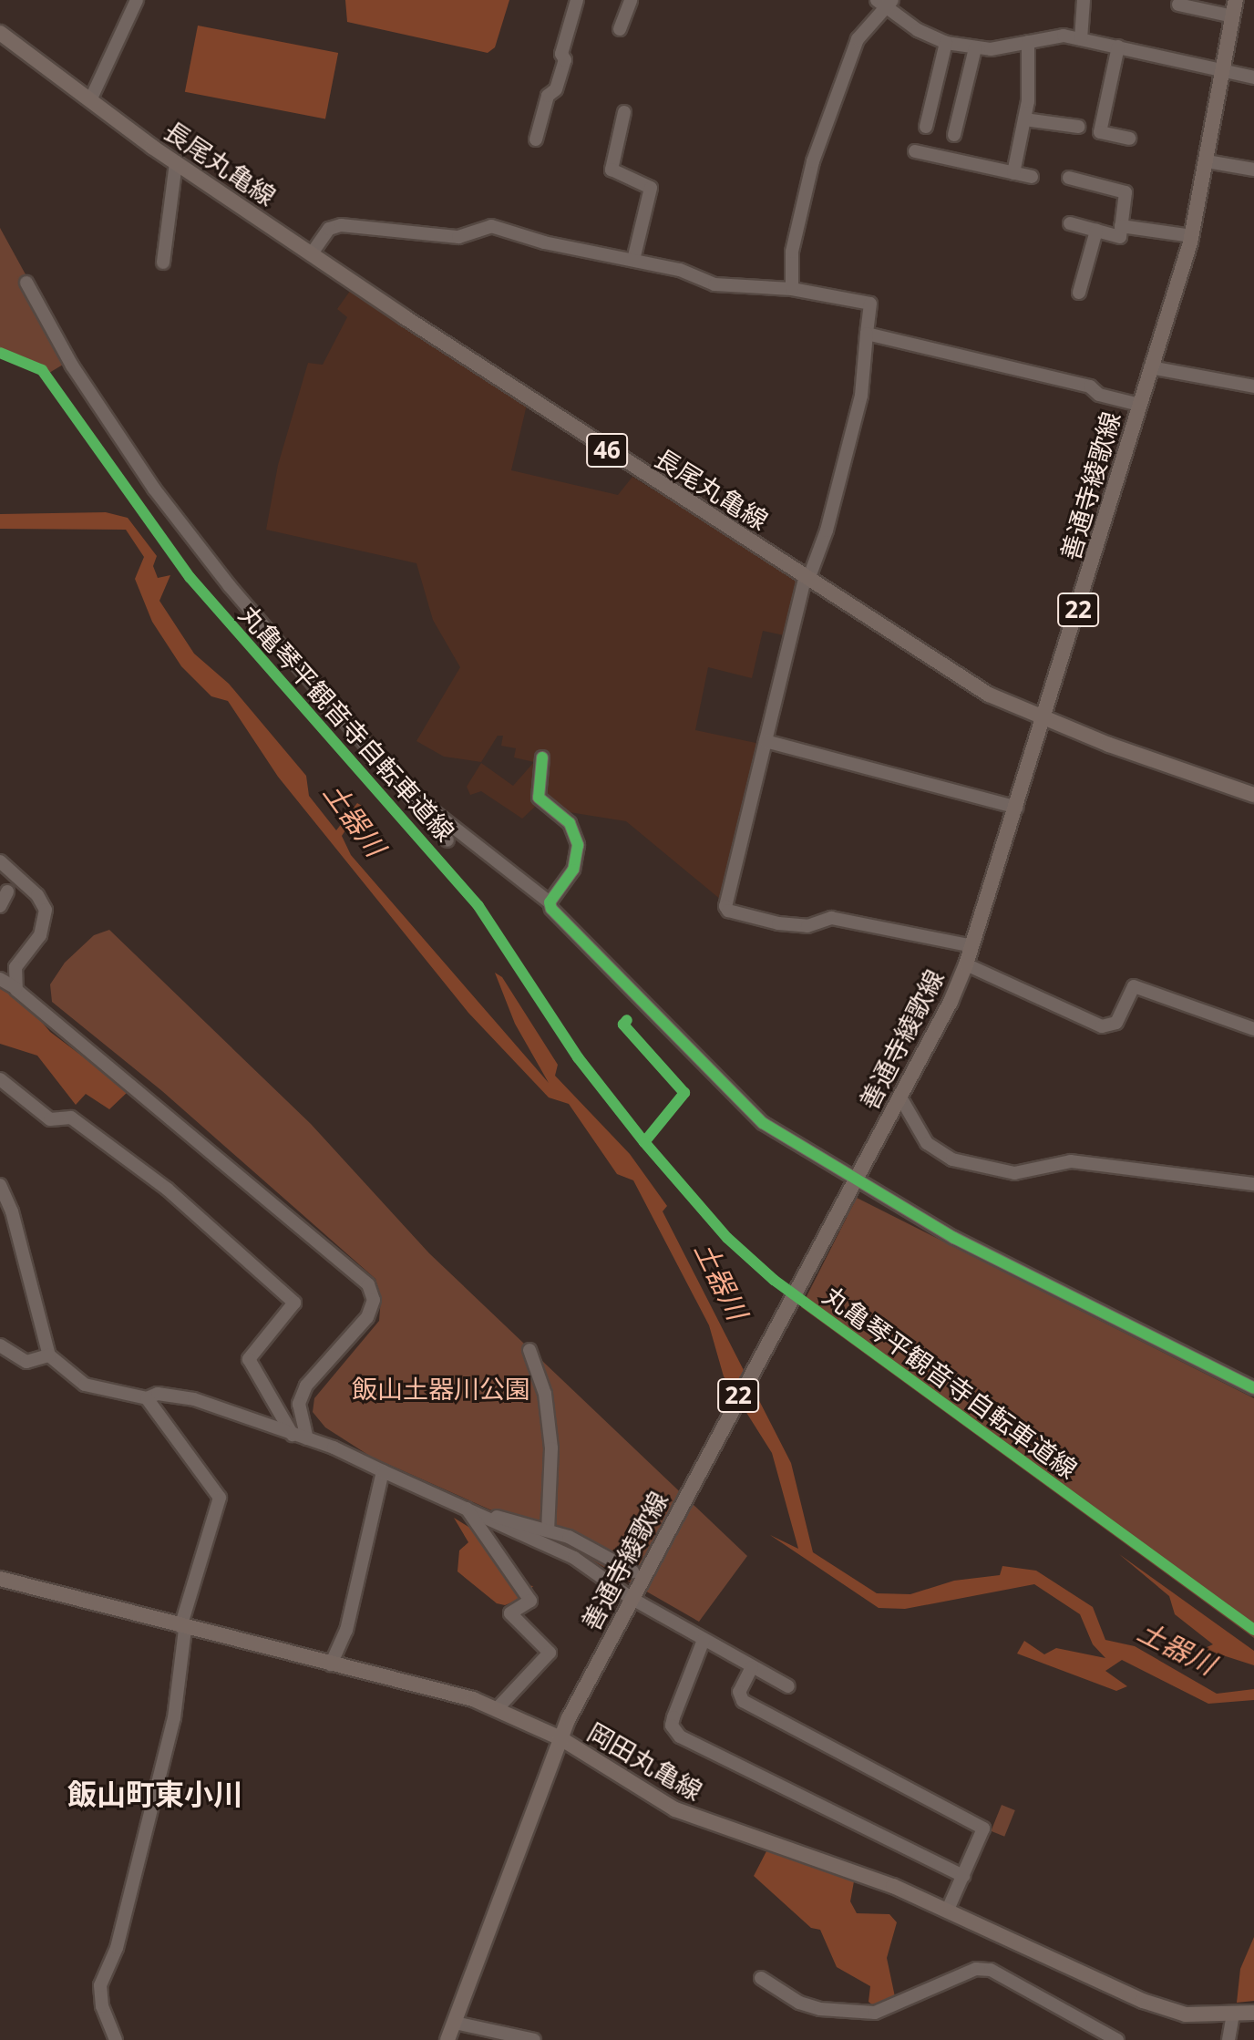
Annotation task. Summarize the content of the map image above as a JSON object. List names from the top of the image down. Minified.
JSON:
{"streets":{"main road":["長尾丸亀線","46","善通寺綾歌線","22","岡田丸亀線"],"cycle path":["丸亀琴平観音寺自転車道線"]},"crossings":[["長尾丸亀線","善通寺綾歌線"],["善通寺綾歌線","岡田丸亀線"]],"districts":["飯山町東小川"],"water":["土器川"],"parks":["飯山土器川公園"]}
